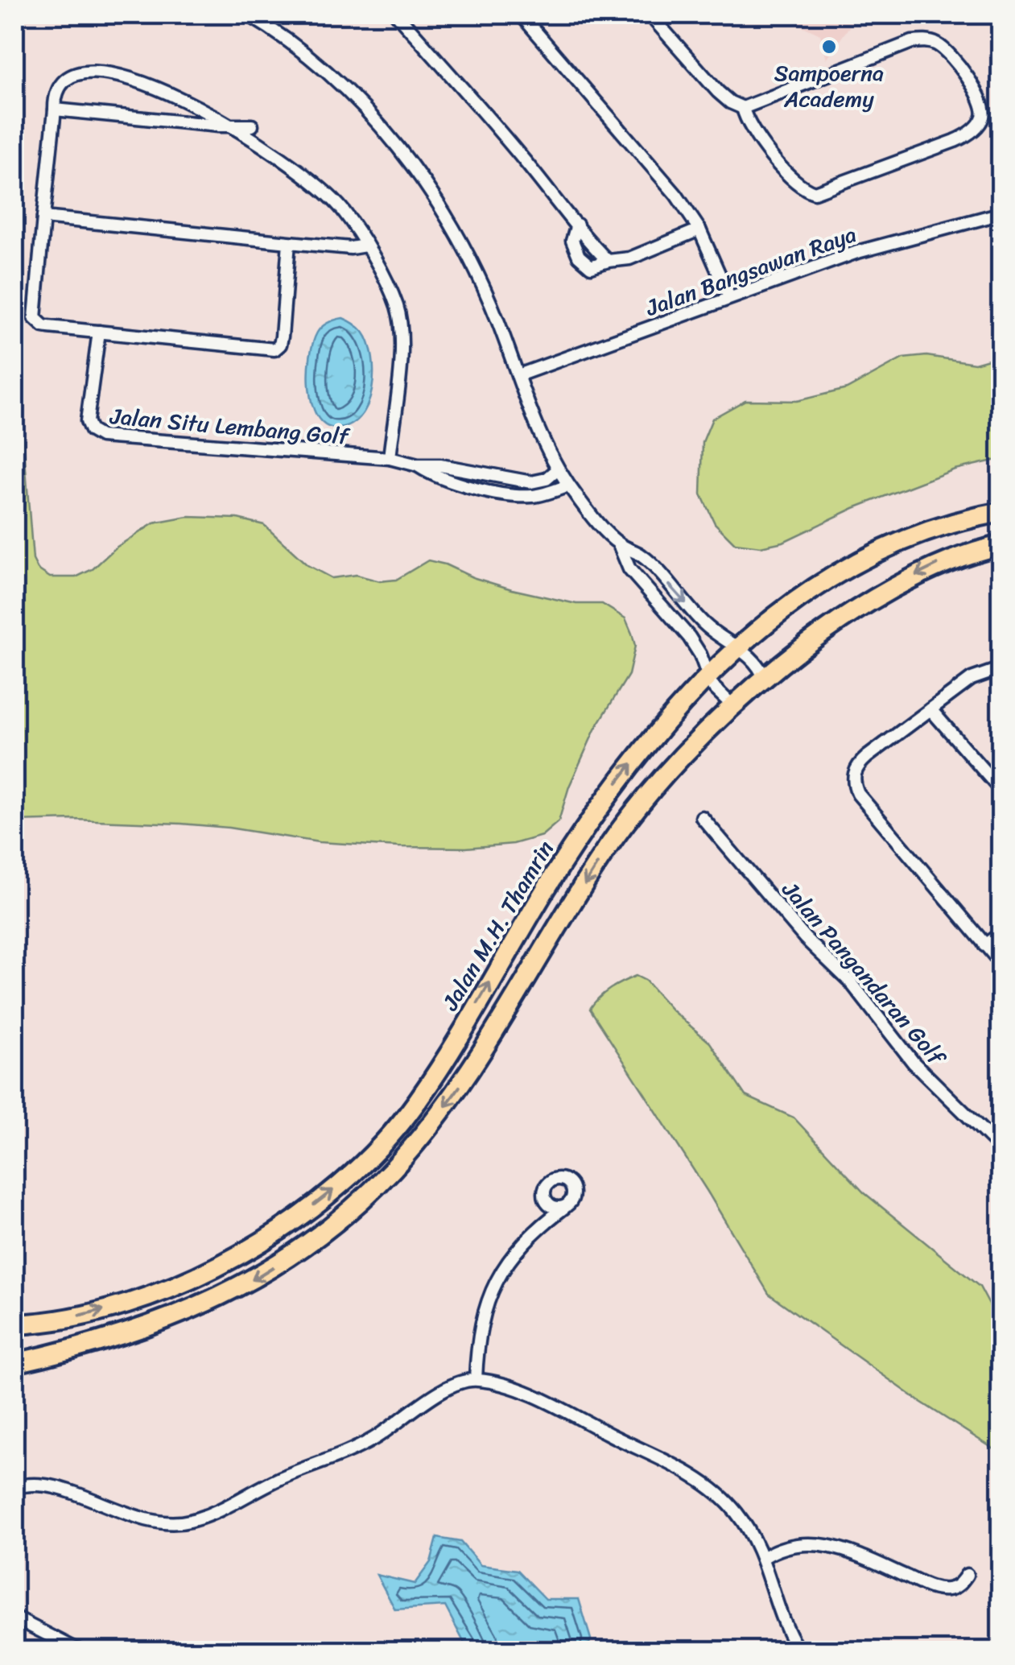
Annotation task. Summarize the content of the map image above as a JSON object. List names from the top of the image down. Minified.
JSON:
{"streets":{"main road":["Jalan M.H. Thamrin"],"street":["Jalan Bangsawan Raya","Jalan Situ Lembang Golf","Jalan Pangandaran Golf"]},"places":["Sampoerna Academy"]}
